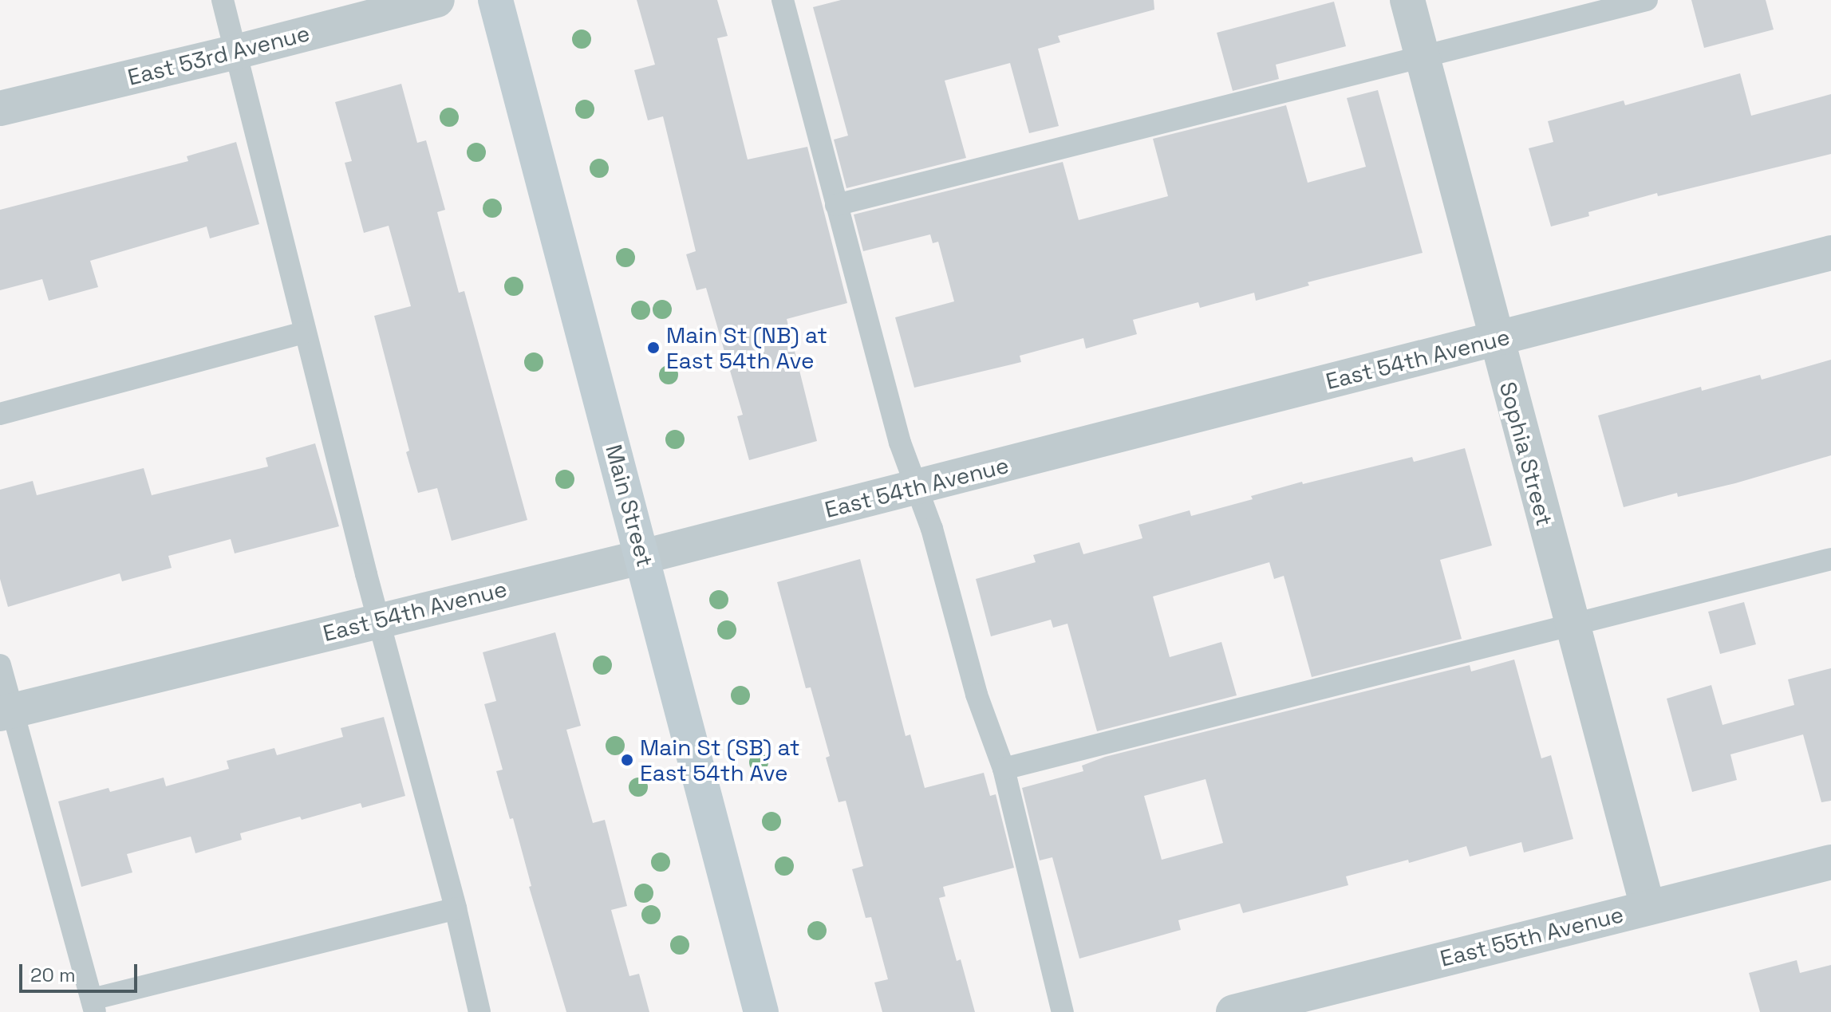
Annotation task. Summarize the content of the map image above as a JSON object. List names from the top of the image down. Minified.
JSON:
{"streets":{"main road":["Main Street"],"street":["East 53rd Avenue","East 54th Avenue","Sophia Street","East 55th Avenue"]},"crossings":[["East 54th Avenue","Sophia Street"],["East 54th Avenue","Main Street"],["Sophia Street","East 55th Avenue"]],"places":["Main St (NB) at East 54th Ave","Main St (SB) at East 54th Ave"],"scale_bar":"20 m"}
